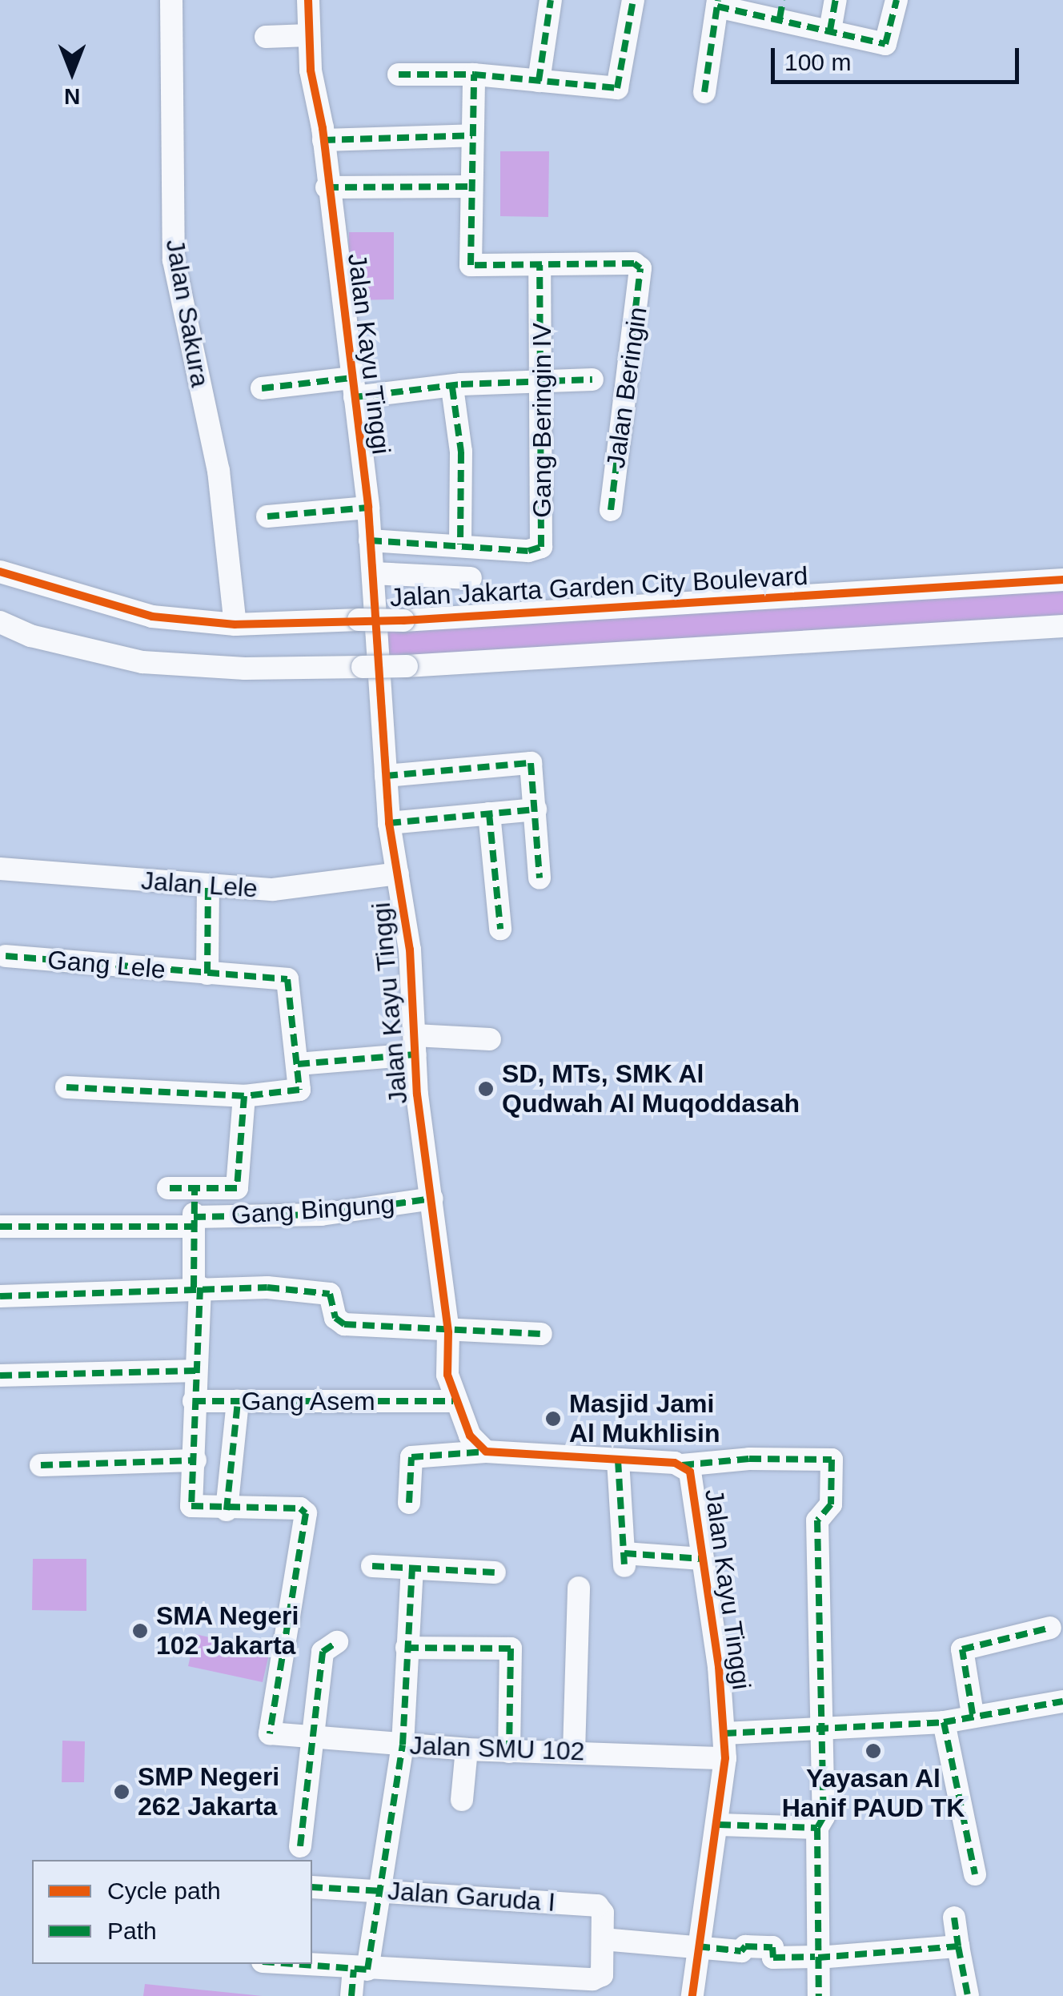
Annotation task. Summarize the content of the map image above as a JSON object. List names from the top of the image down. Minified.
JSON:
{"streets":{"street":["Jalan Sakura","Jalan Kayu Tinggi","Jalan Beringin","Gang Beringin IV","Jalan Jakarta Garden City Boulevard","Jalan Lele","Gang Lele","Gang Bingung","Gang Asem","Jalan SMU 102","Jalan Garuda I"]},"crossings":[["Jalan Sakura","Jalan Jakarta Garden City Boulevard"],["Jalan Kayu Tinggi","Gang Beringin IV"],["Jalan Kayu Tinggi","Jalan Lele"],["Jalan Kayu Tinggi","Gang Bingung"],["Jalan Kayu Tinggi","Gang Asem"],["Jalan Kayu Tinggi","Jalan SMU 102"],["Jalan Beringin","Gang Beringin IV"]],"places":["SD, MTs, SMK Al Qudwah Al Muqoddasah","Masjid Jami Al Mukhlisin","SMA Negeri 102 Jakarta","Yayasan Al Hanif PAUD TK","SMP Negeri 262 Jakarta"],"legend":["Cycle path","Path"],"scale_bar":"100 m","north":"bottom"}
